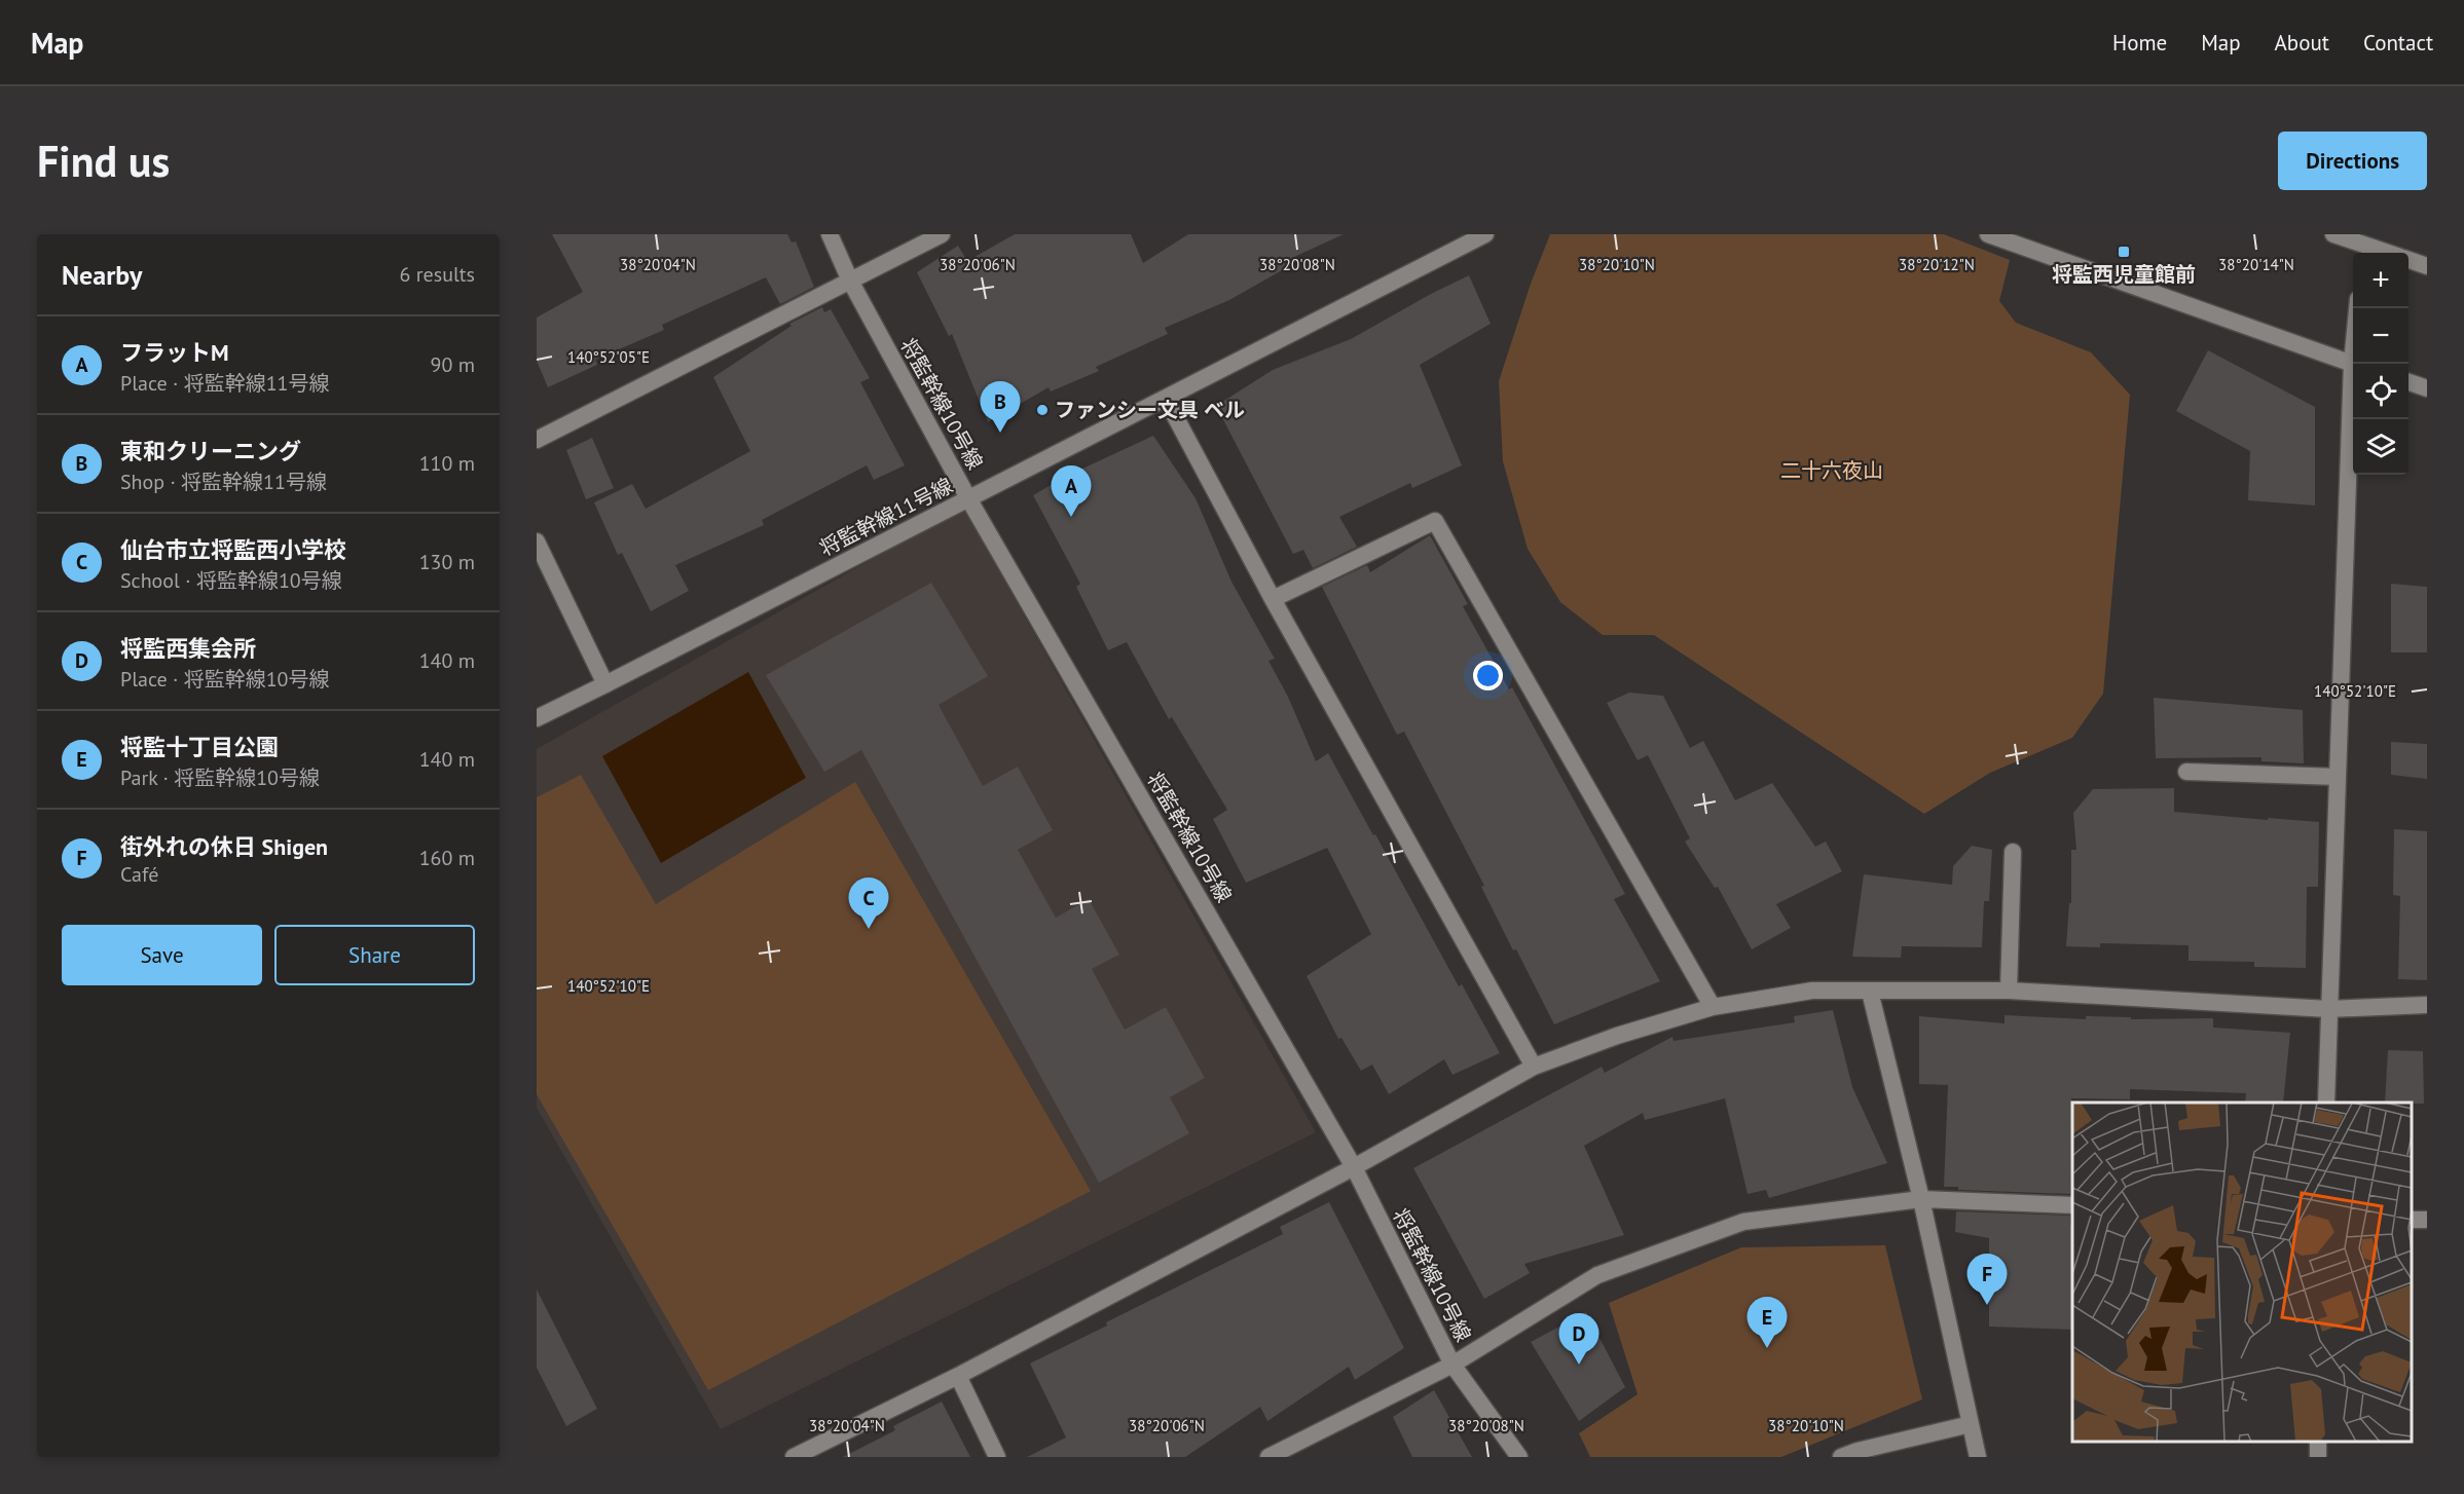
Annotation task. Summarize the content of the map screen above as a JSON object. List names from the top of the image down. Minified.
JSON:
{"streets":{"street":["将監幹線10号線","将監幹線11号線"]},"crossings":[["将監幹線10号線","将監幹線11号線"]],"parks":["二十六夜山"],"places":{"transit":["将監西児童館前"],"other":["ファンシー文具 ベル"]},"page":{"header":"Map","nav":["Home","Map","About","Contact"],"buttons":["Directions",["Save","Share"]],"title":"Find us","heading":["Nearby","6 results"],"map_buttons":["+","−"],"list":[{"mark":"A","name":"フラットM","note":"Place · 将監幹線11号線","value":"90 m"},{"mark":"B","name":"東和クリーニング","note":"Shop · 将監幹線11号線","value":"110 m"},{"mark":"C","name":"仙台市立将監西小学校","note":"School · 将監幹線10号線","value":"130 m"},{"mark":"D","name":"将監西集会所","note":"Place · 将監幹線10号線","value":"140 m"},{"mark":"E","name":"将監十丁目公園","note":"Park · 将監幹線10号線","value":"140 m"},{"mark":"F","name":"街外れの休日 Shigen","note":"Café","value":"160 m"}],"pins":["B","A","C","F","E","D"]},"coordinates":["38°20'04\"N","38°20'10\"N","38°20'12\"N","38°20'06\"N","38°20'08\"N","38°20'14\"N","140°52'05\"E","140°52'10\"E"]}
